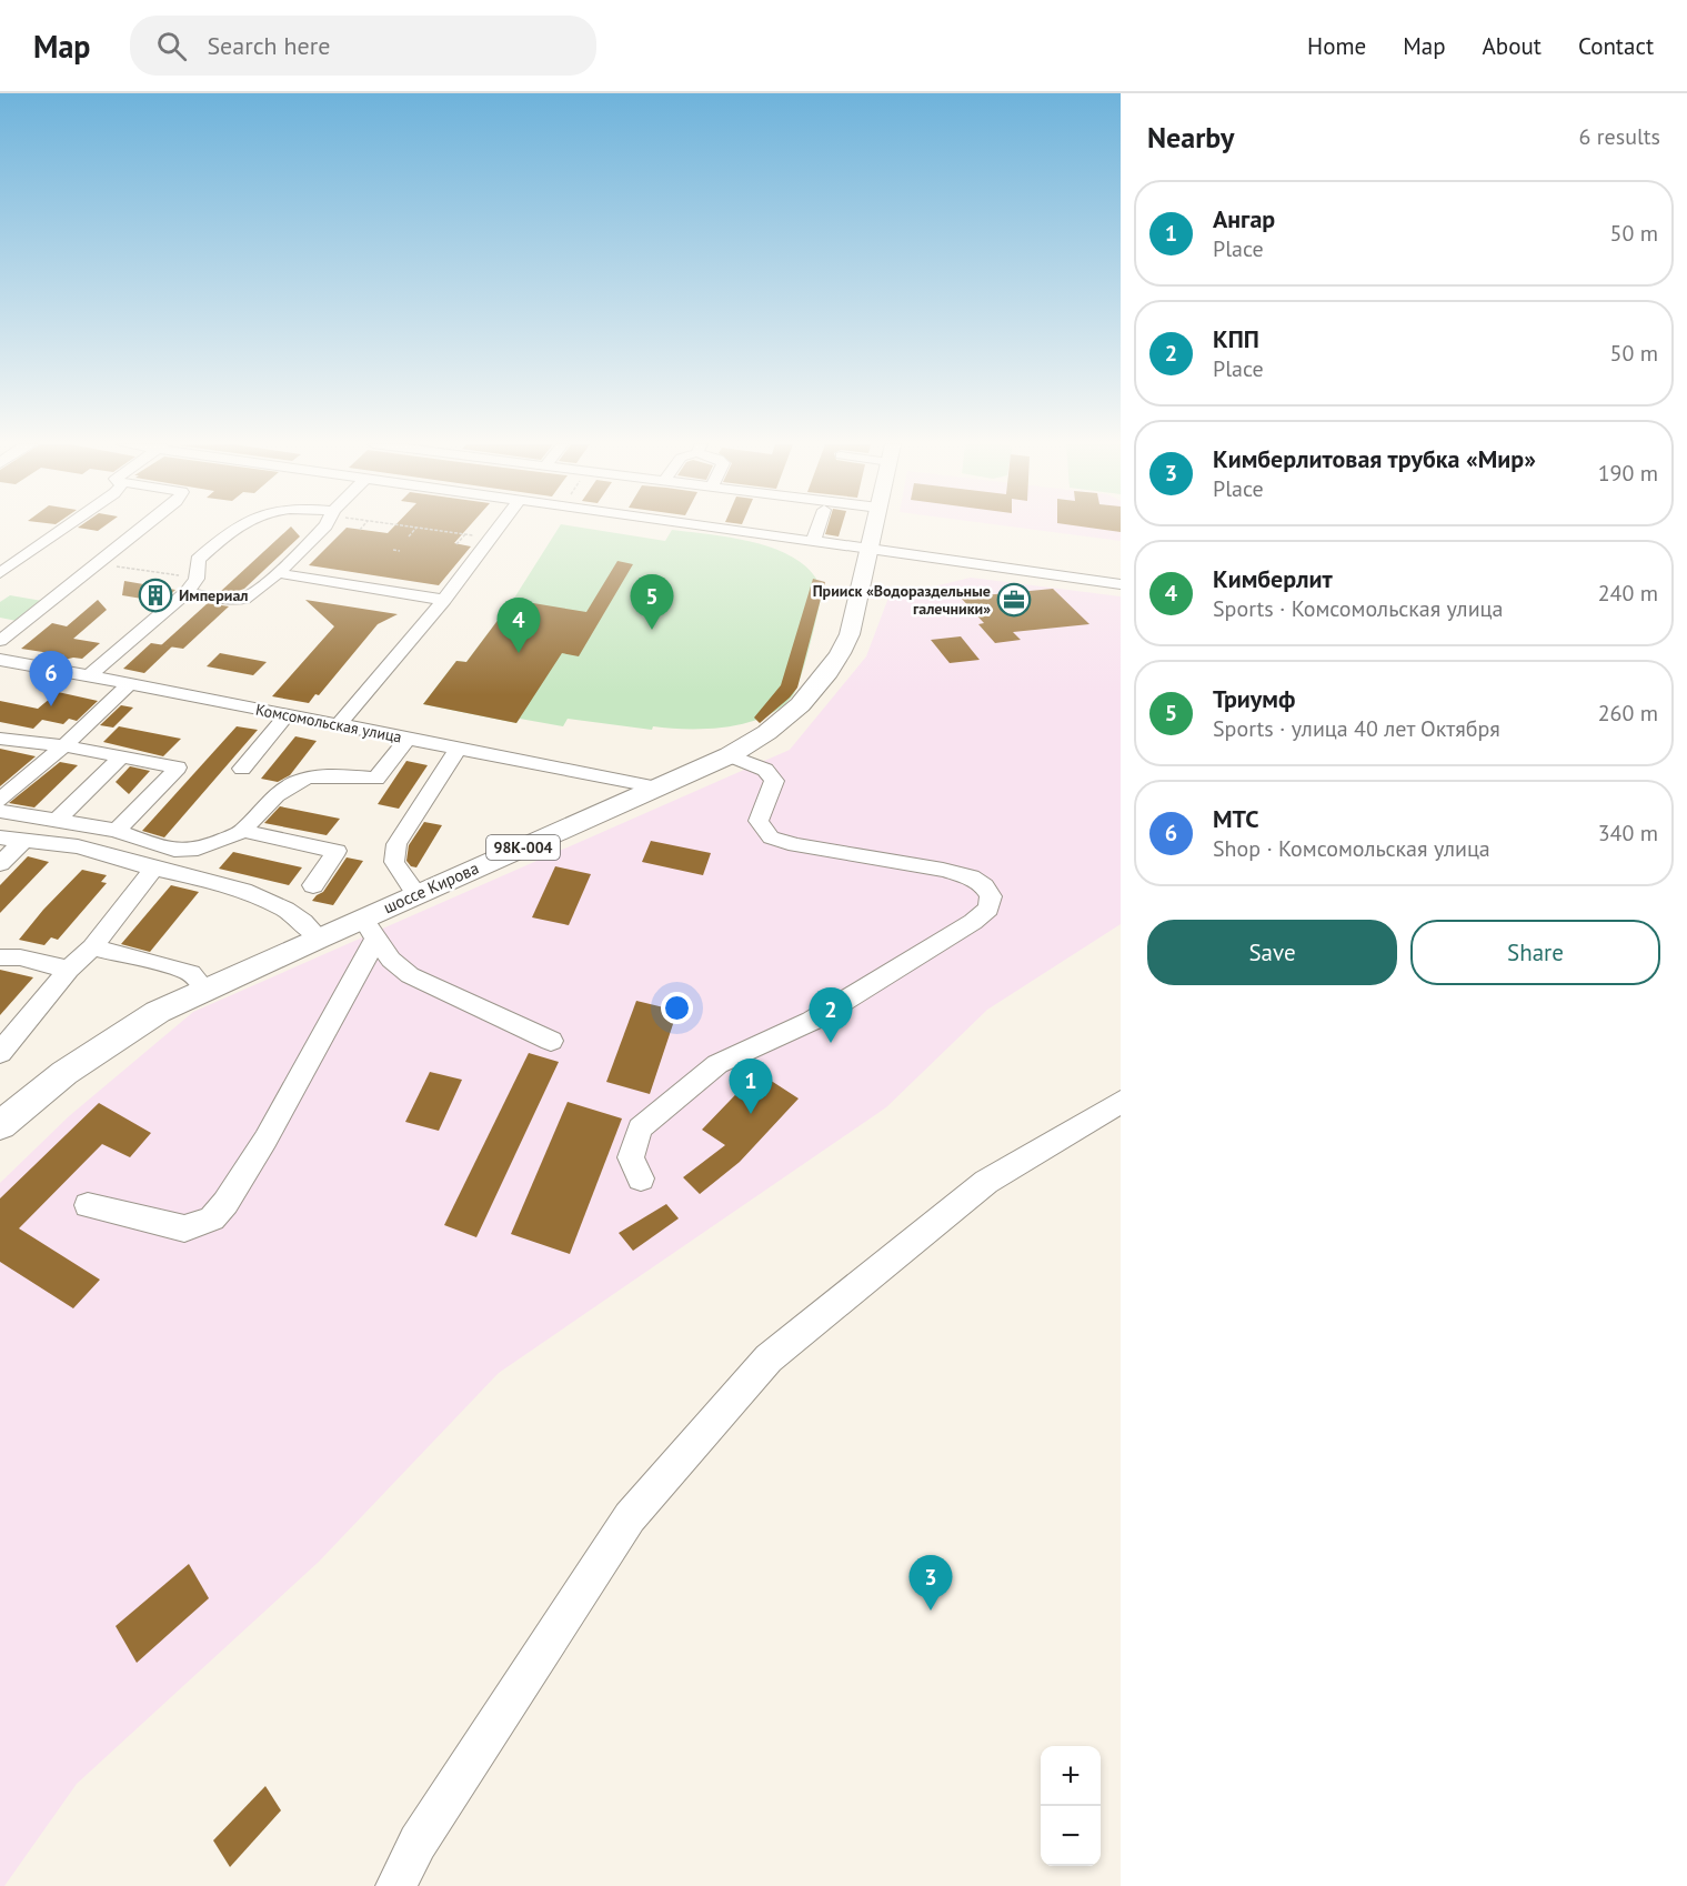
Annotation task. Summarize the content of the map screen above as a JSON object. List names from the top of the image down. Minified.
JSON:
{"streets":{"main road":["98К-004","шоссе Кирова"],"street":["Комсомольская улица"]},"crossings":[["Комсомольская улица","шоссе Кирова"]],"places":{"building":["Империал"],"office":["Прииск «Водораздельные галечники»"]},"page":{"header":"Map","search":"Search here","nav":["Home","Map","About","Contact"],"heading":["Nearby","6 results"],"list":[{"mark":"1","name":"Ангар","note":"Place","value":"50 m"},{"mark":"2","name":"КПП","note":"Place","value":"50 m"},{"mark":"3","name":"Кимберлитовая трубка «Мир»","note":"Place","value":"190 m"},{"mark":"4","name":"Кимберлит","note":"Sports · Комсомольская улица","value":"240 m"},{"mark":"5","name":"Триумф","note":"Sports · улица 40 лет Октября","value":"260 m"},{"mark":"6","name":"МТС","note":"Shop · Комсомольская улица","value":"340 m"}],"pins":["5","4","6","2","1","3"],"buttons":["Save","Share"],"map_buttons":["+","−"]}}
